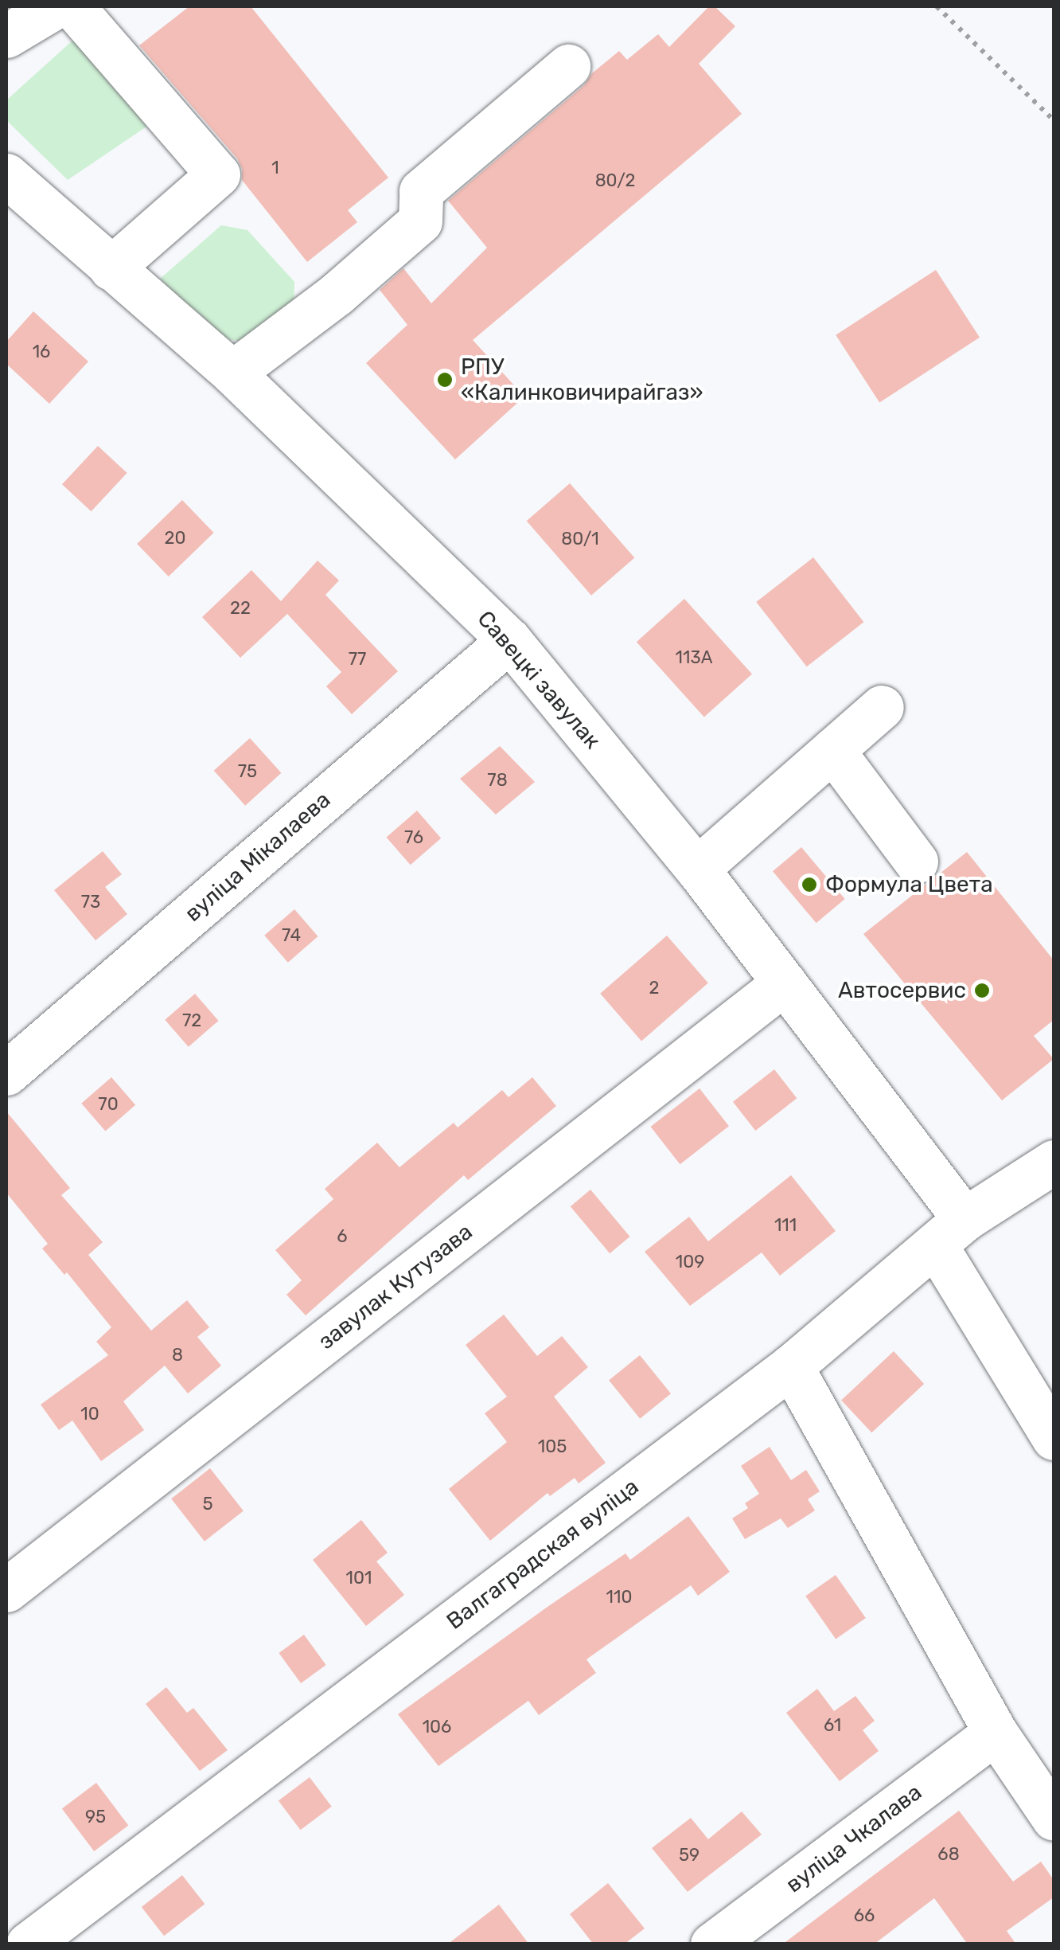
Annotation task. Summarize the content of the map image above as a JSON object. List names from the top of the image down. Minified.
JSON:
{"streets":{"street":["Савецкі завулак","вуліца Мікалаева","завулак Кутузава","Валгаградская вуліца","вуліца Чкалава"]},"crossings":[["Савецкі завулак","вуліца Мікалаева"],["Савецкі завулак","завулак Кутузава"],["Савецкі завулак","Валгаградская вуліца"]],"places":["РПУ «Калинковичирайгаз»","Формула Цвета","Автосервис"],"house_numbers":["1","80/2","16","20","80/1","22","113А","77","75","78","76","73","74","2","72","70","111","6","109","8","10","105","5","101","110","61","106","95","68","59","66"]}
